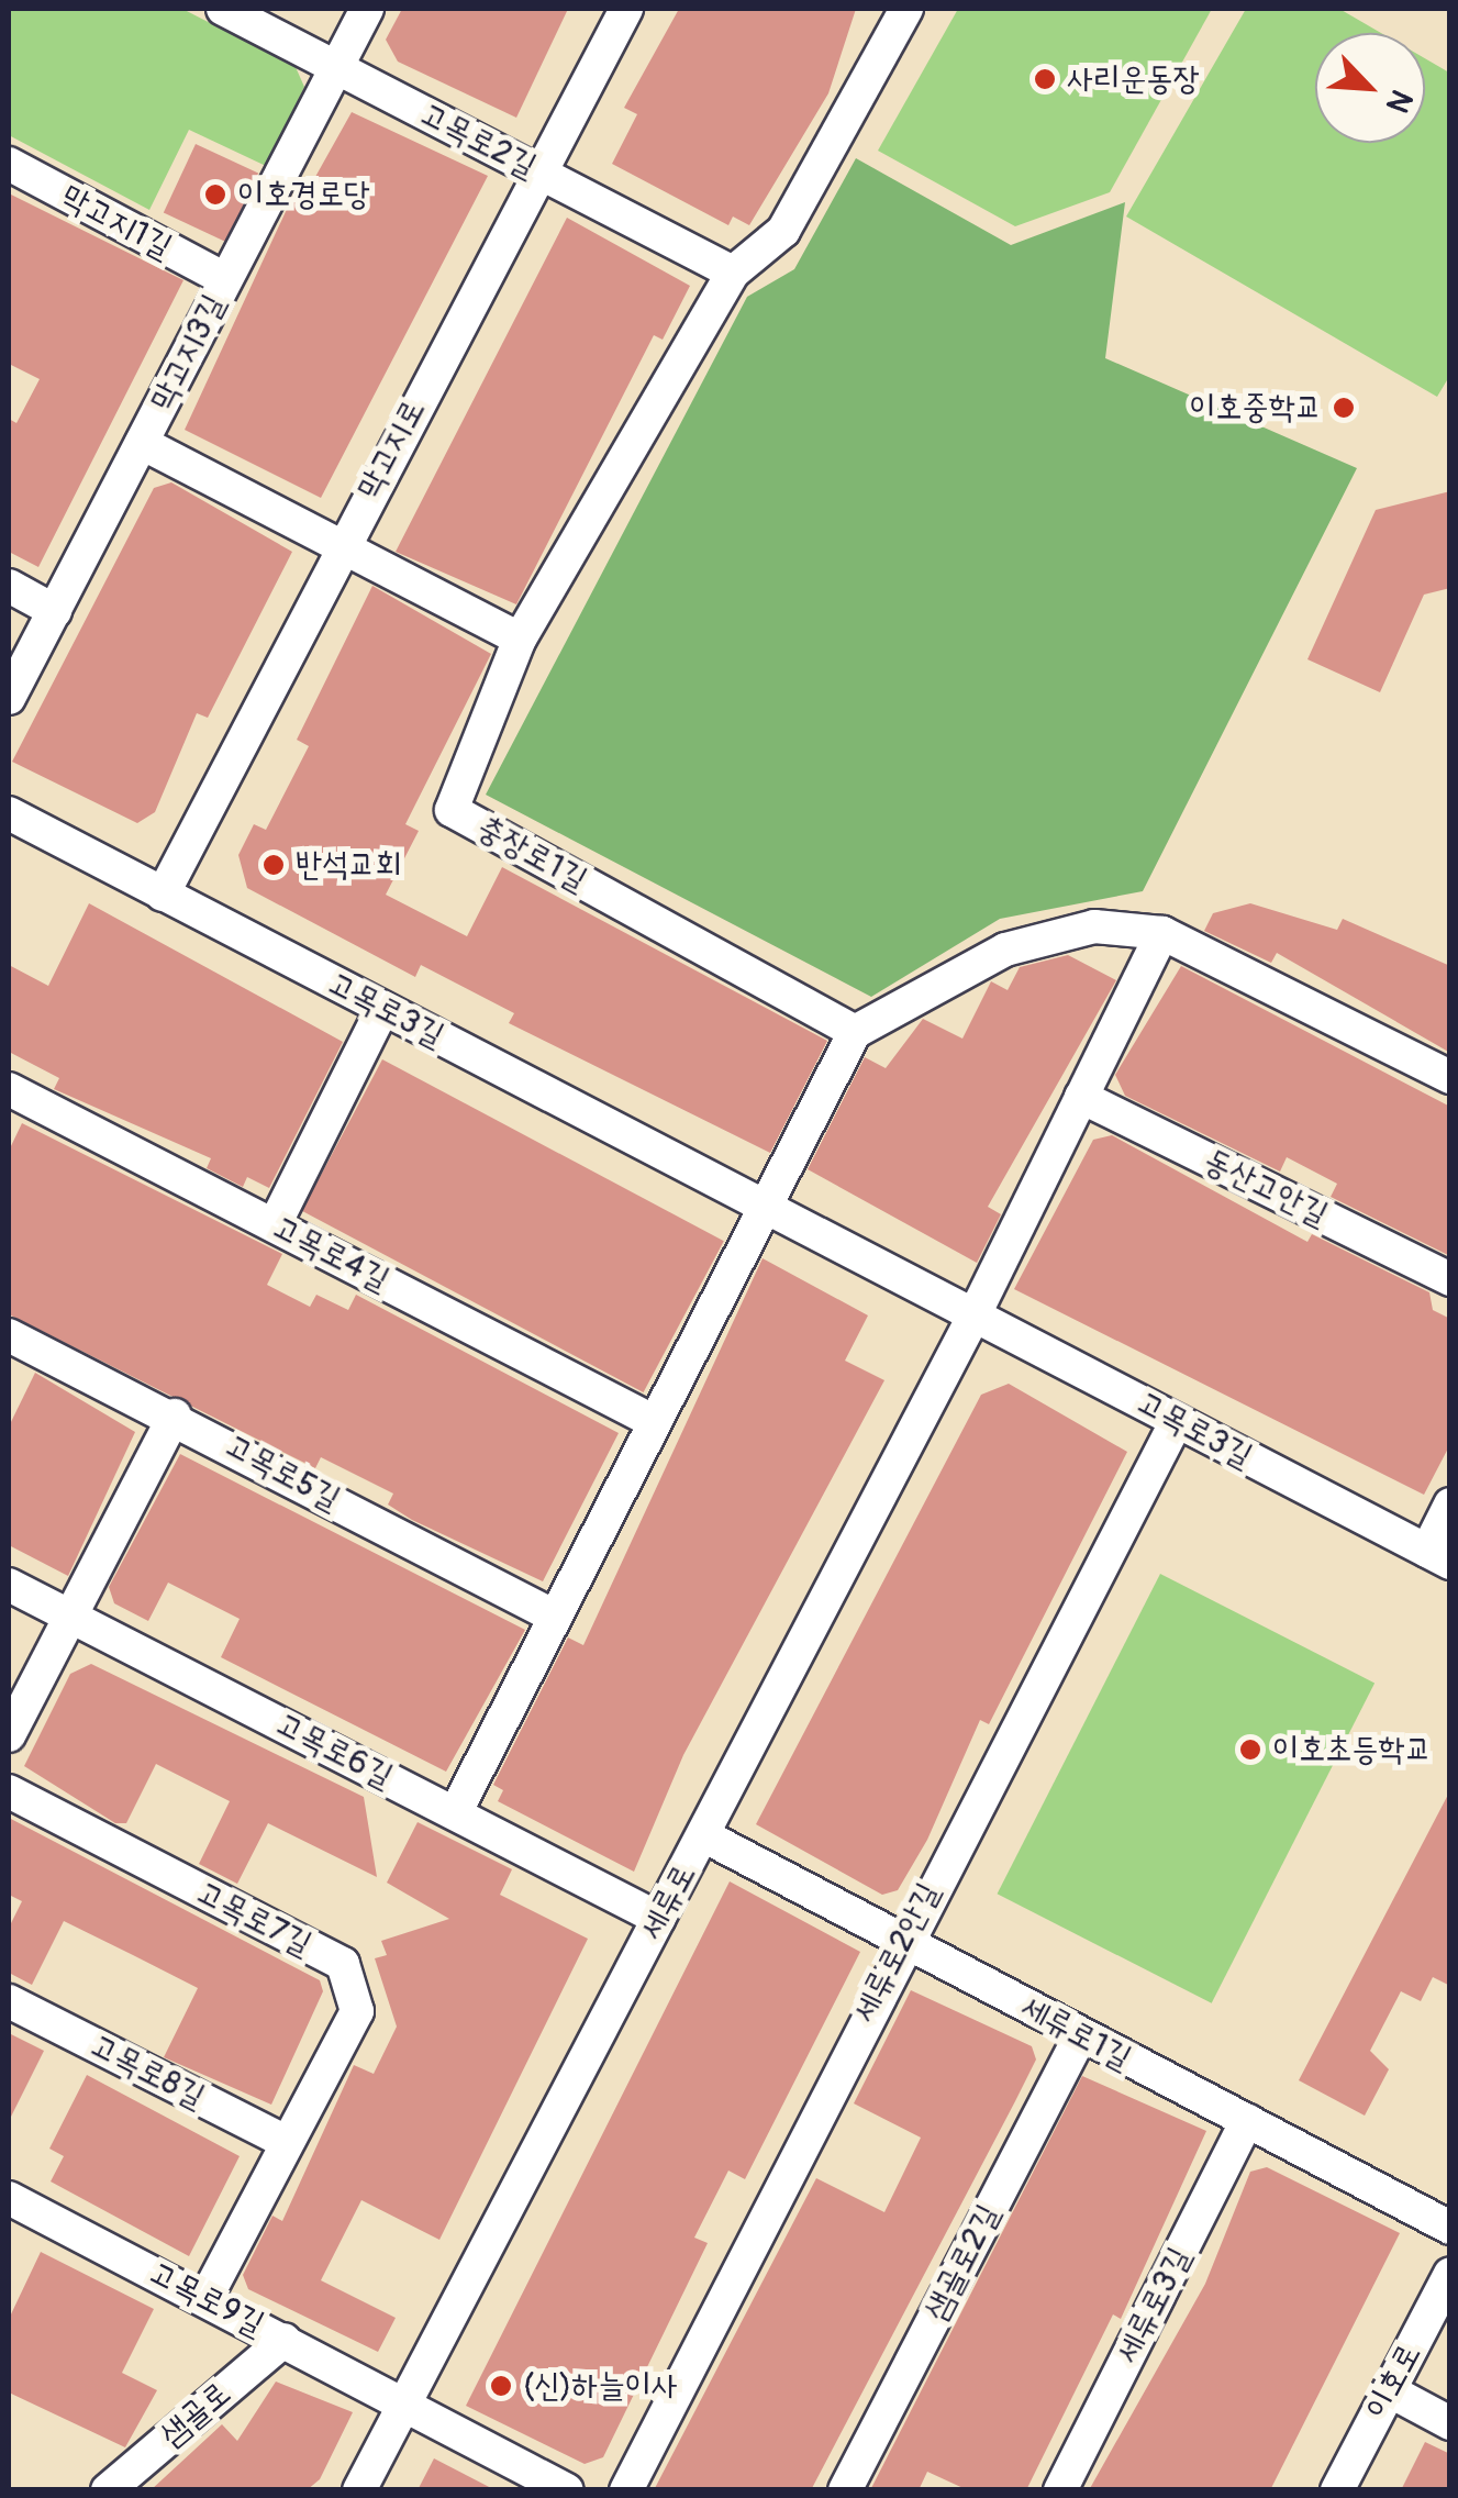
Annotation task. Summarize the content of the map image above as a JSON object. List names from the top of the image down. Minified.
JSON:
{"streets":{"street":["고목로2길","막고지1길","막고지3길","막고지로","충장로1길","고목로3길","동산고안길","고목로4길","고목로5길","고목로6길","세류로","고목로7길","세류로2안길","세류로1길","고목로8길","샘골로2길","고목로9길","세류로3길","이호로","샘골로"]},"crossings":[["고목로2길","막고지3길"],["고목로2길","막고지로"],["고목로2길","충장로1길"],["막고지1길","막고지3길"],["막고지로","고목로3길"],["고목로3길","세류로"],["고목로3길","세류로2안길"],["고목로6길","세류로"],["세류로","세류로1길"],["세류로","고목로9길"],["고목로7길","고목로8길"],["고목로7길","고목로9길"],["세류로2안길","세류로1길"],["세류로1길","샘골로2길"],["세류로1길","세류로3길"],["고목로9길","샘골로"]],"places":["사리운동장","이호경로당","이호중학교","반석교회","이호초등학교","(신)하늘이사"],"north":"bottom right"}
